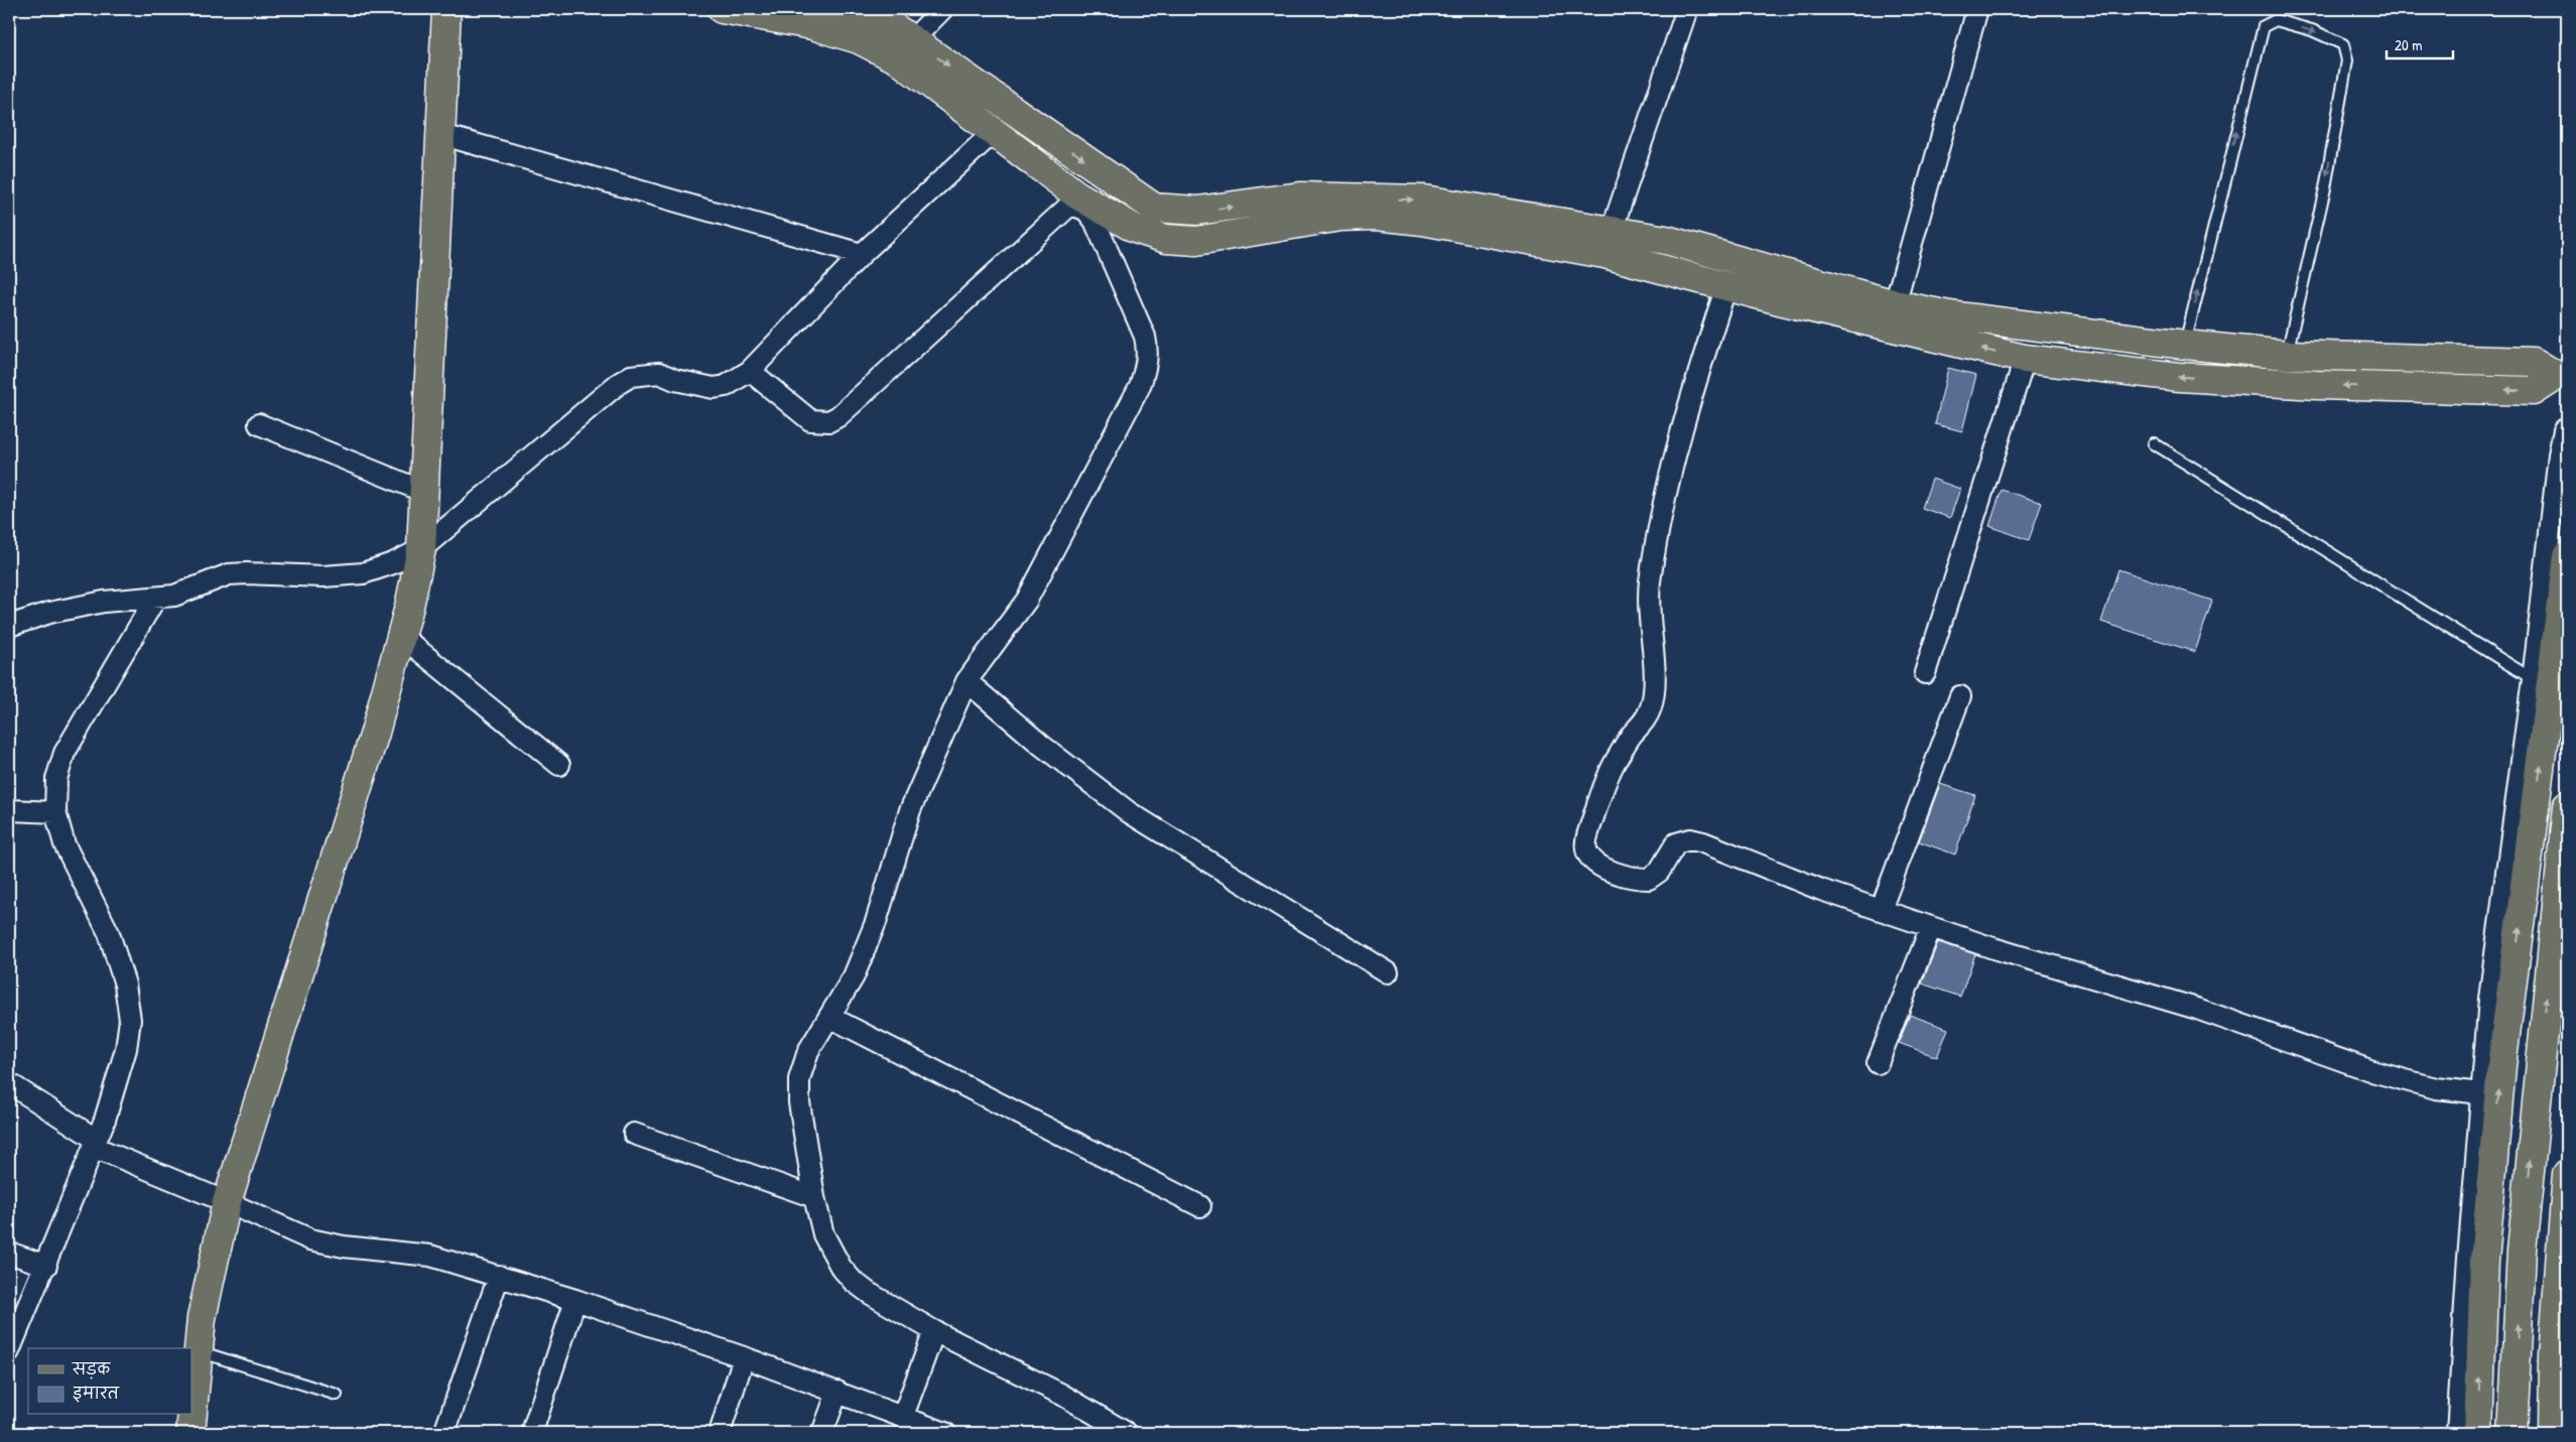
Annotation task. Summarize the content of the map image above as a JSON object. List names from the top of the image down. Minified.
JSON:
{"legend":["सड़क","इमारत"],"scale_bar":"20 m"}
